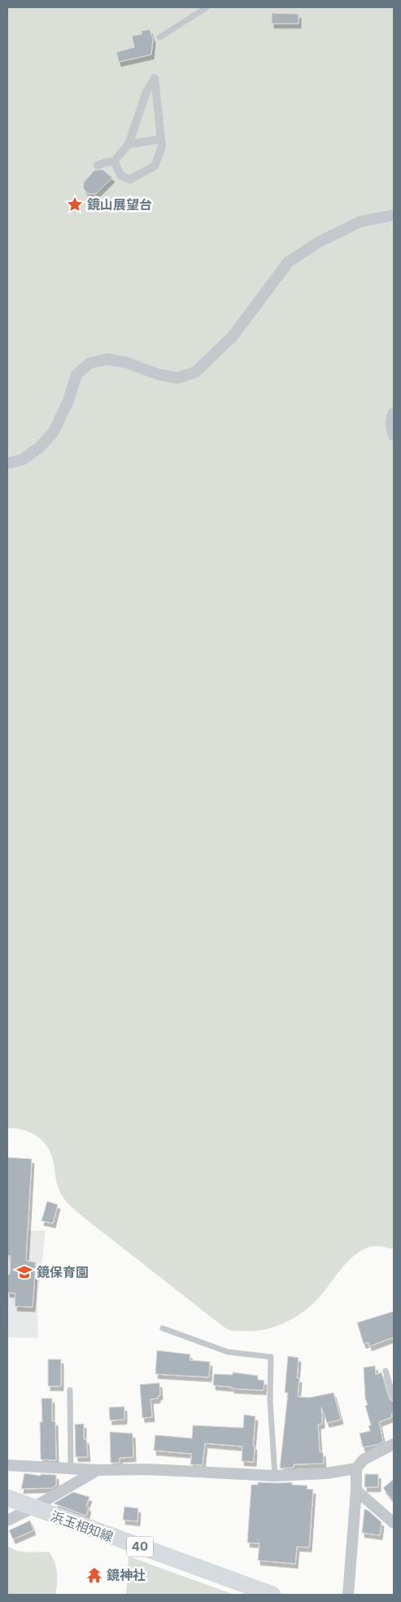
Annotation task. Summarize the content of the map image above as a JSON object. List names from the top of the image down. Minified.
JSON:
{"streets":{"main road":["浜玉相知線","40"]},"places":{"place":["鏡山展望台"],"school or university":["鏡保育園"],"temple":["鏡神社"]}}
